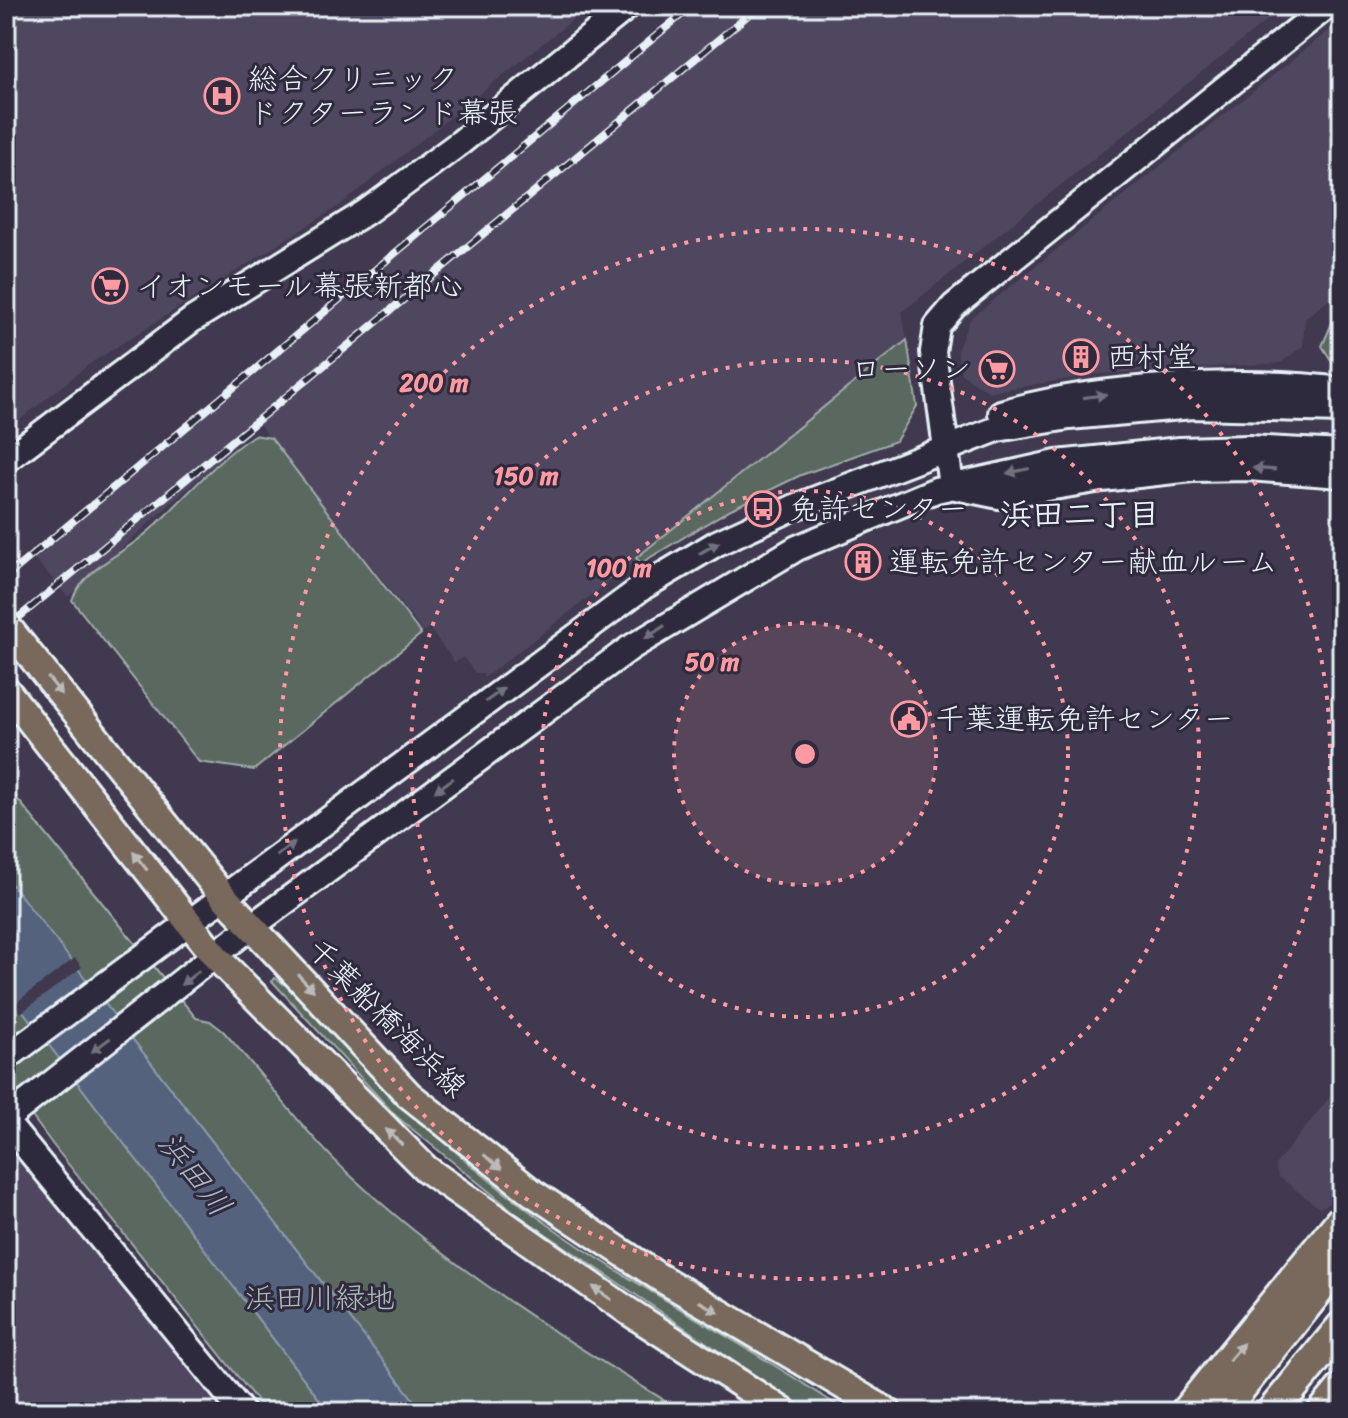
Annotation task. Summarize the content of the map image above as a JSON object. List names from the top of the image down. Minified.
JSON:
{"streets":{"main road":["千葉船橋海浜線"]},"districts":["浜田二丁目"],"water":["浜田川"],"parks":["浜田川緑地"],"places":{"hospital":["総合クリニック ドクターランド幕張"],"supermarket":["イオンモール幕張新都心","ローソン"],"building":["西村堂","運転免許センター献血ルーム"],"bus stop":["免許センター"],"public building":["千葉運転免許センター"]},"rings":["200 m","150 m","100 m","50 m"]}
